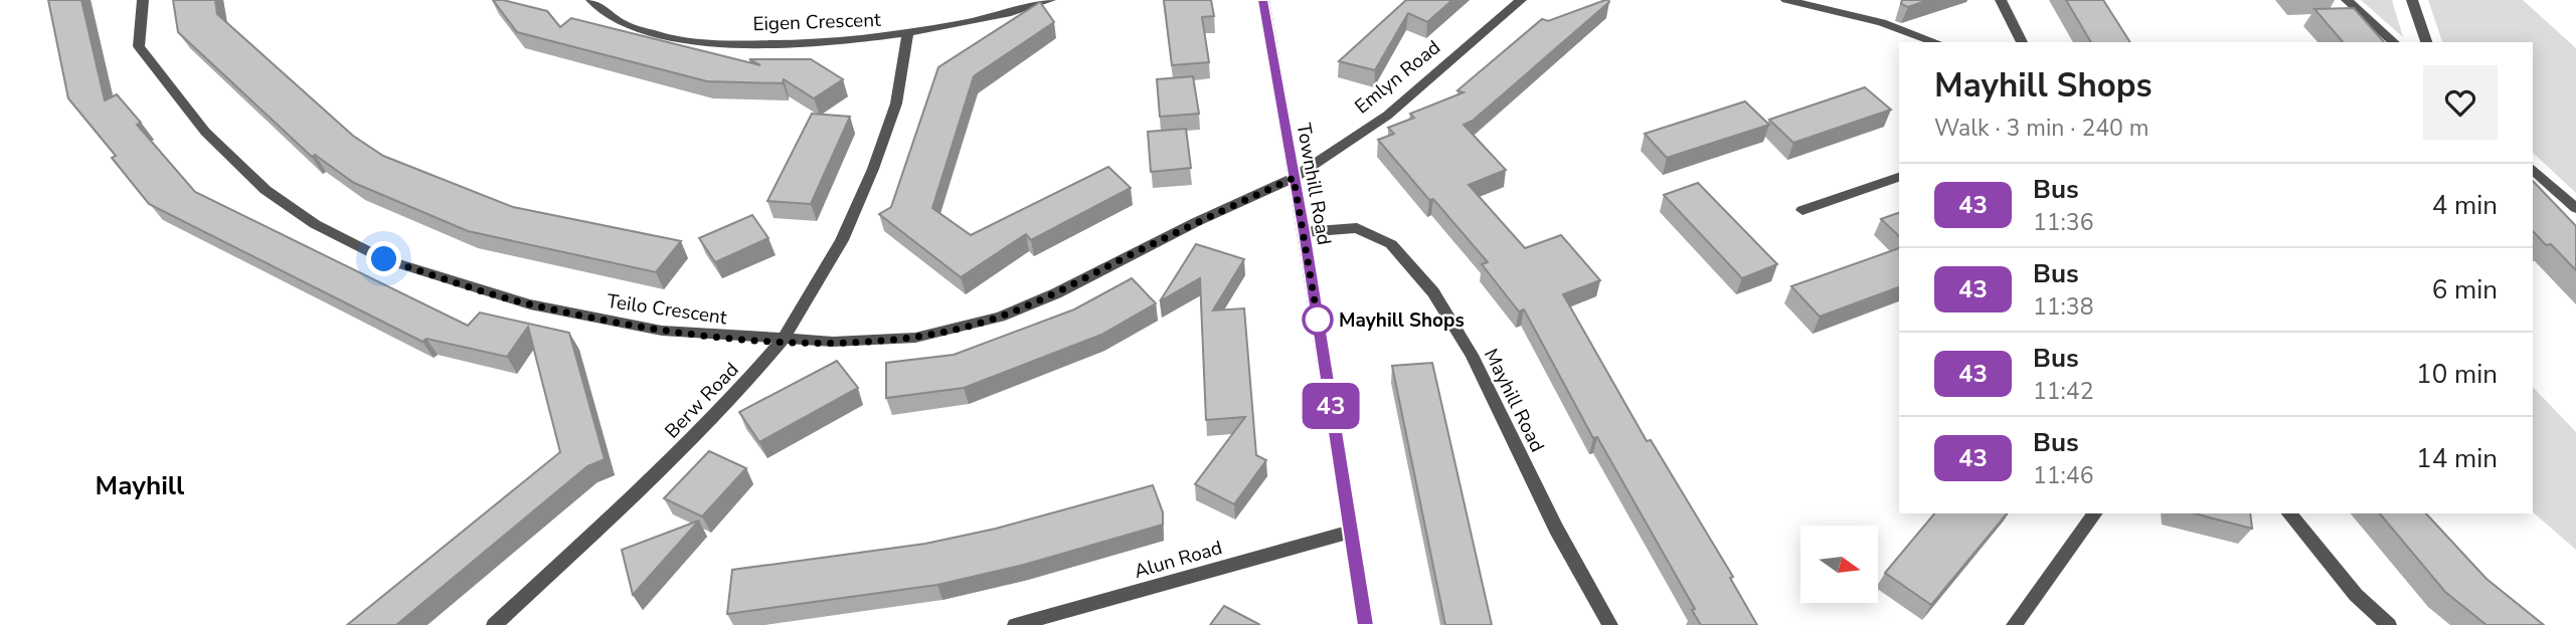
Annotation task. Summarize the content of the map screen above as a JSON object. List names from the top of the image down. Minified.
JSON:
{"streets":{"street":["Eigen Crescent","Emlyn Road","Townhill Road","Teilo Crescent","Berw Road","Mayhill Road","Alun Road"]},"crossings":[["Eigen Crescent","Berw Road"],["Emlyn Road","Townhill Road"],["Emlyn Road","Teilo Crescent"],["Townhill Road","Teilo Crescent"],["Townhill Road","Mayhill Road"],["Townhill Road","Alun Road"],["Teilo Crescent","Berw Road"]],"districts":["Mayhill"],"places":["Mayhill Shops"],"lines":["bus line 43"],"north":"right","page":{"on_map":"43","heading":["Mayhill Shops","Walk · 3 min · 240 m"],"list":[{"mark":"43","name":"Bus","note":"11:36","value":"4 min"},{"mark":"43","name":"Bus","note":"11:38","value":"6 min"},{"mark":"43","name":"Bus","note":"11:42","value":"10 min"},{"mark":"43","name":"Bus","note":"11:46","value":"14 min"}]}}
